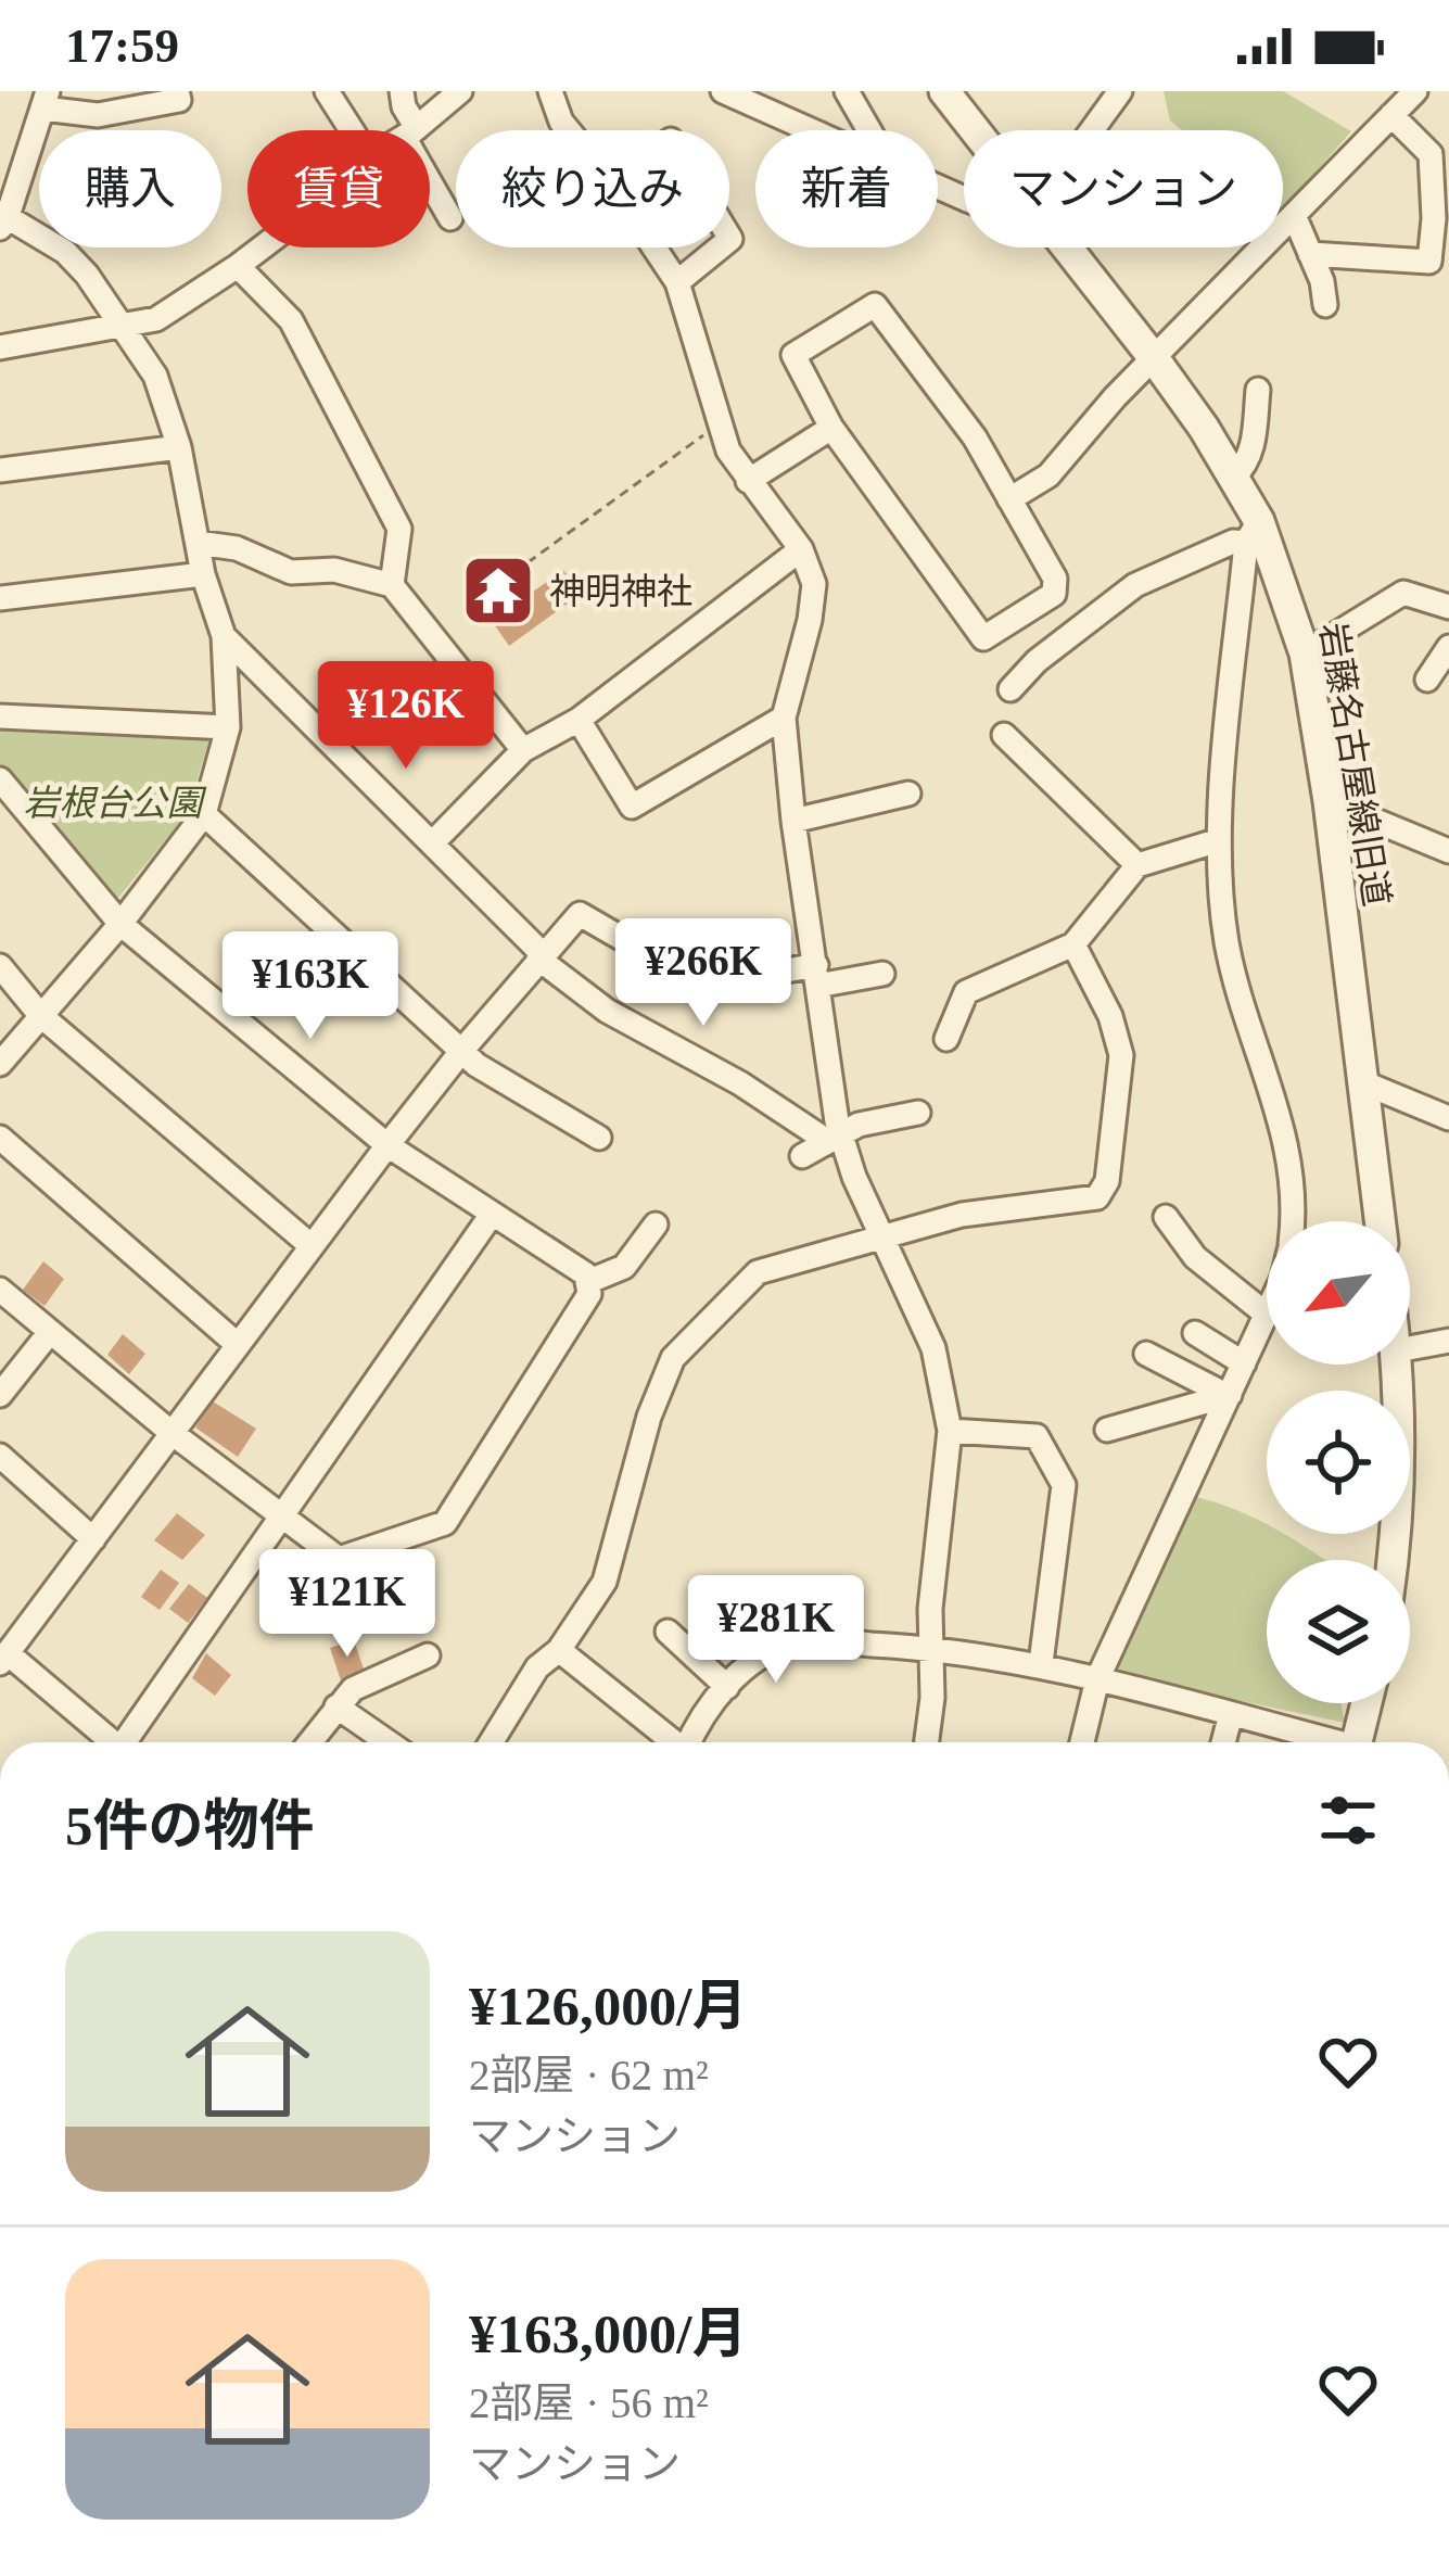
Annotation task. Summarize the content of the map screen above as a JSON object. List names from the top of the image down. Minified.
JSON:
{"streets":{"street":["岩藤名古屋線旧道"]},"parks":["岩根台公園"],"places":{"temple":["神明神社"]},"north":"bottom left","page":{"status":"17:59","chip":["購入","賃貸","絞り込み","新着","マンション"],"price":["¥126K","¥266K","¥163K","¥121K","¥281K"],"heading":"5件の物件","list":[{"name":"¥126,000/月","note":"2部屋 · 62 m² · マンション"},{"name":"¥163,000/月","note":"2部屋 · 56 m² · マンション"}]}}
